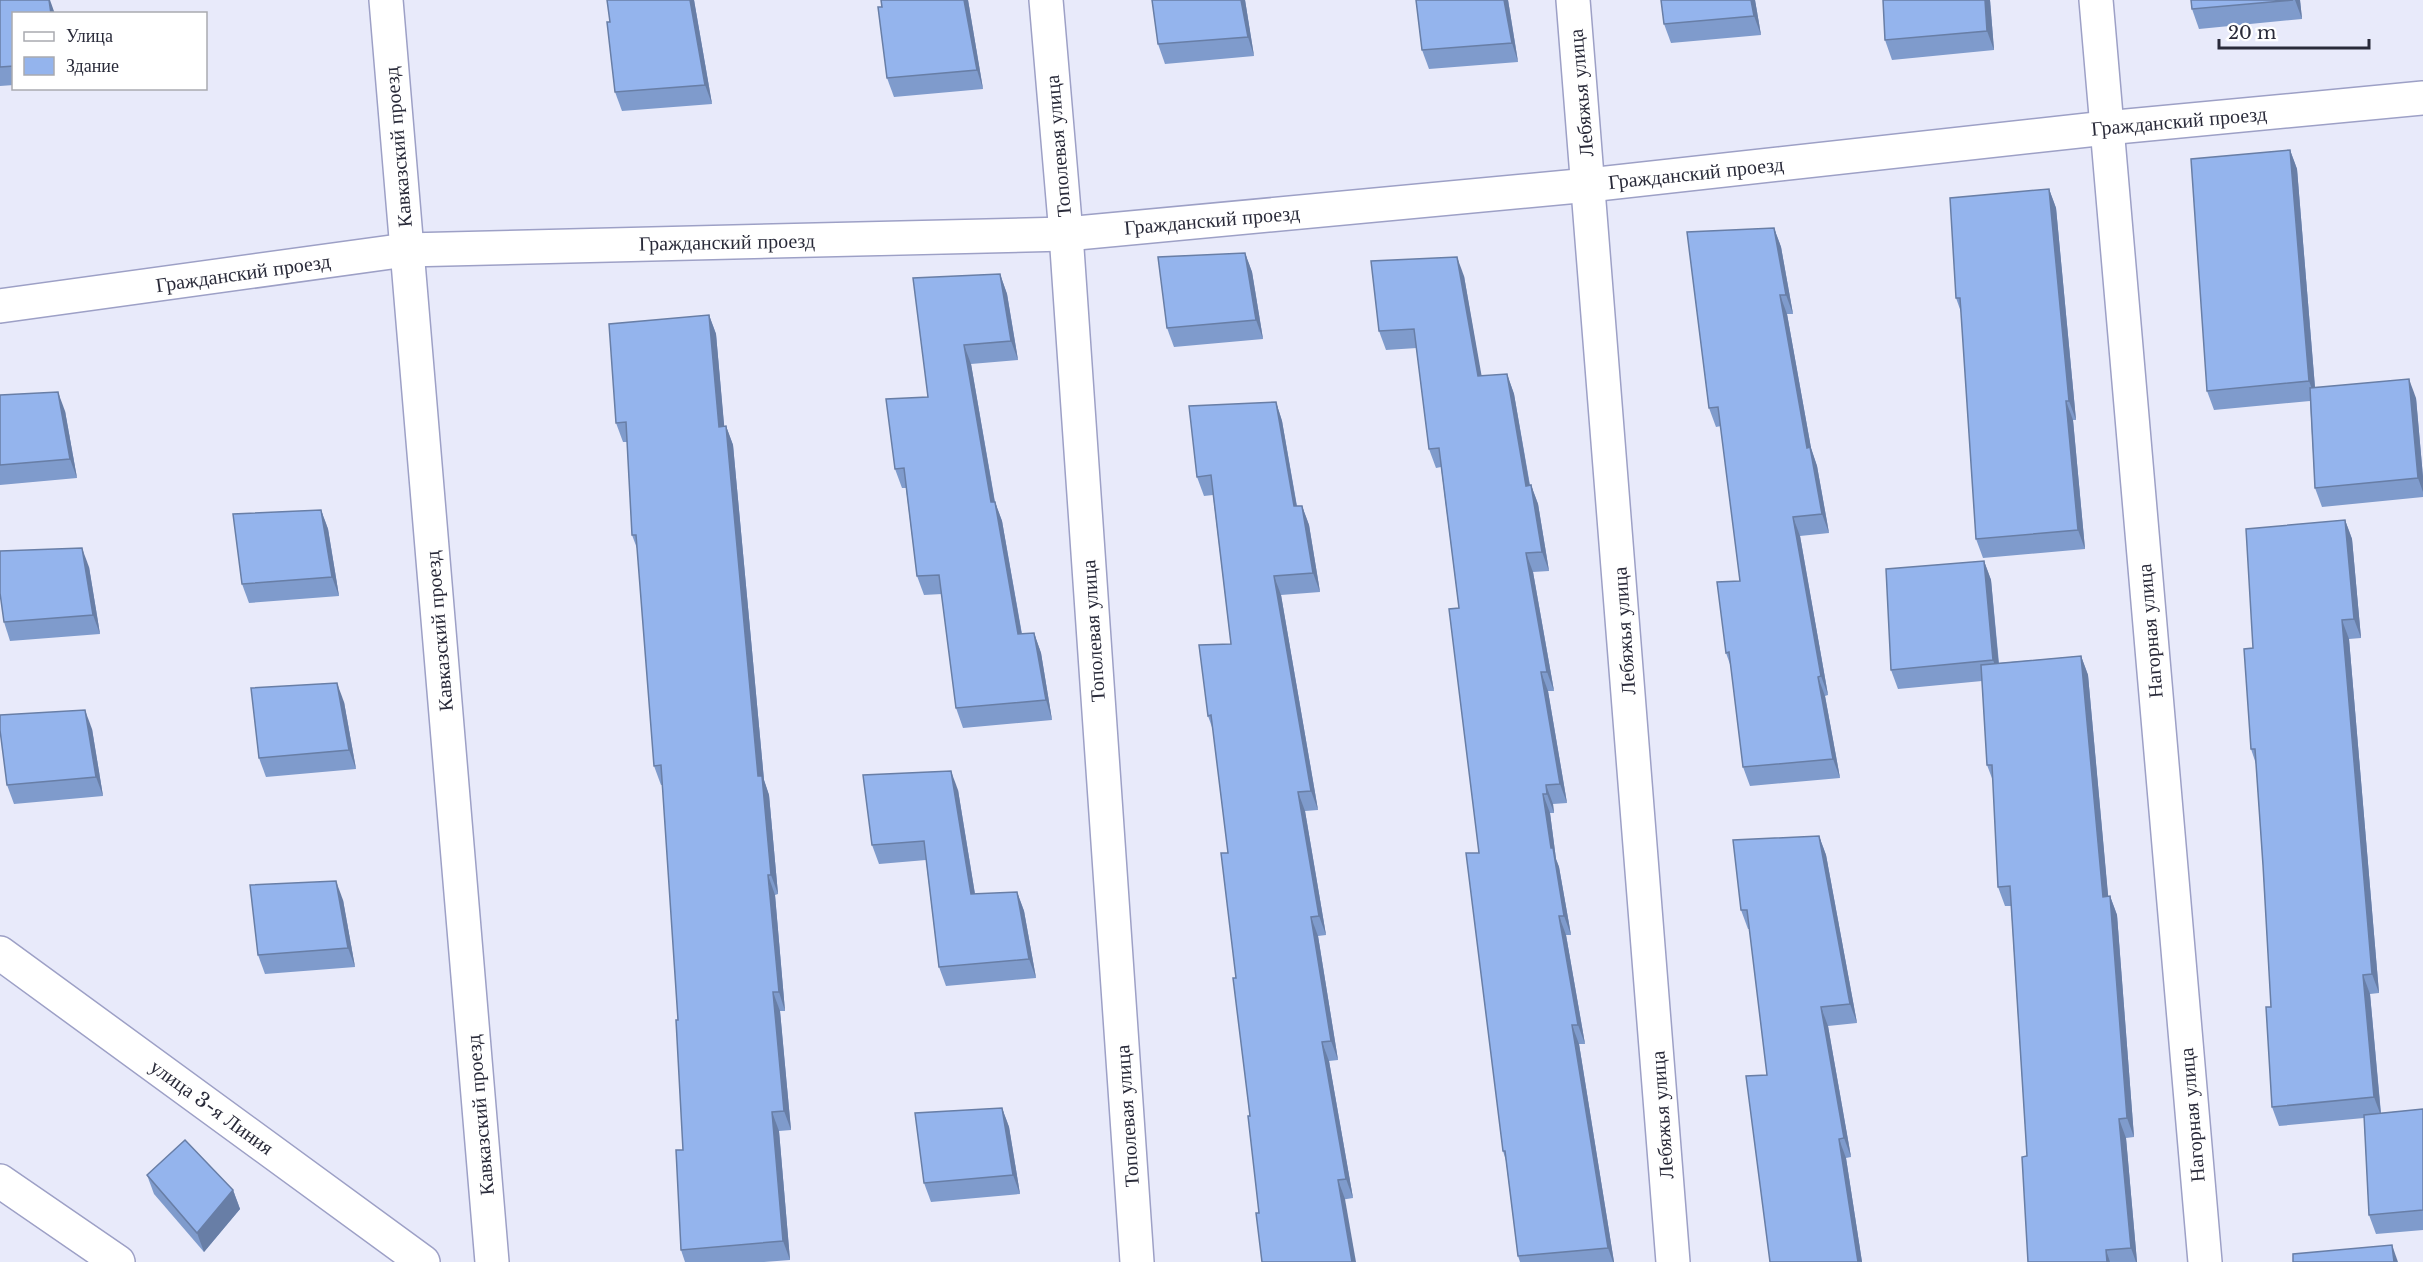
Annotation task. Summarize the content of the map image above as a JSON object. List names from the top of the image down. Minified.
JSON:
{"streets":{"street":["Лебяжья улица","Гражданский проезд","Тополевая улица","Кавказский проезд","Нагорная улица","улица 3-я Линия"]},"crossings":[["Лебяжья улица","Гражданский проезд"],["Гражданский проезд","Тополевая улица"],["Гражданский проезд","Кавказский проезд"],["Гражданский проезд","Нагорная улица"]],"legend":["Улица","Здание"],"scale_bar":"20 m"}
